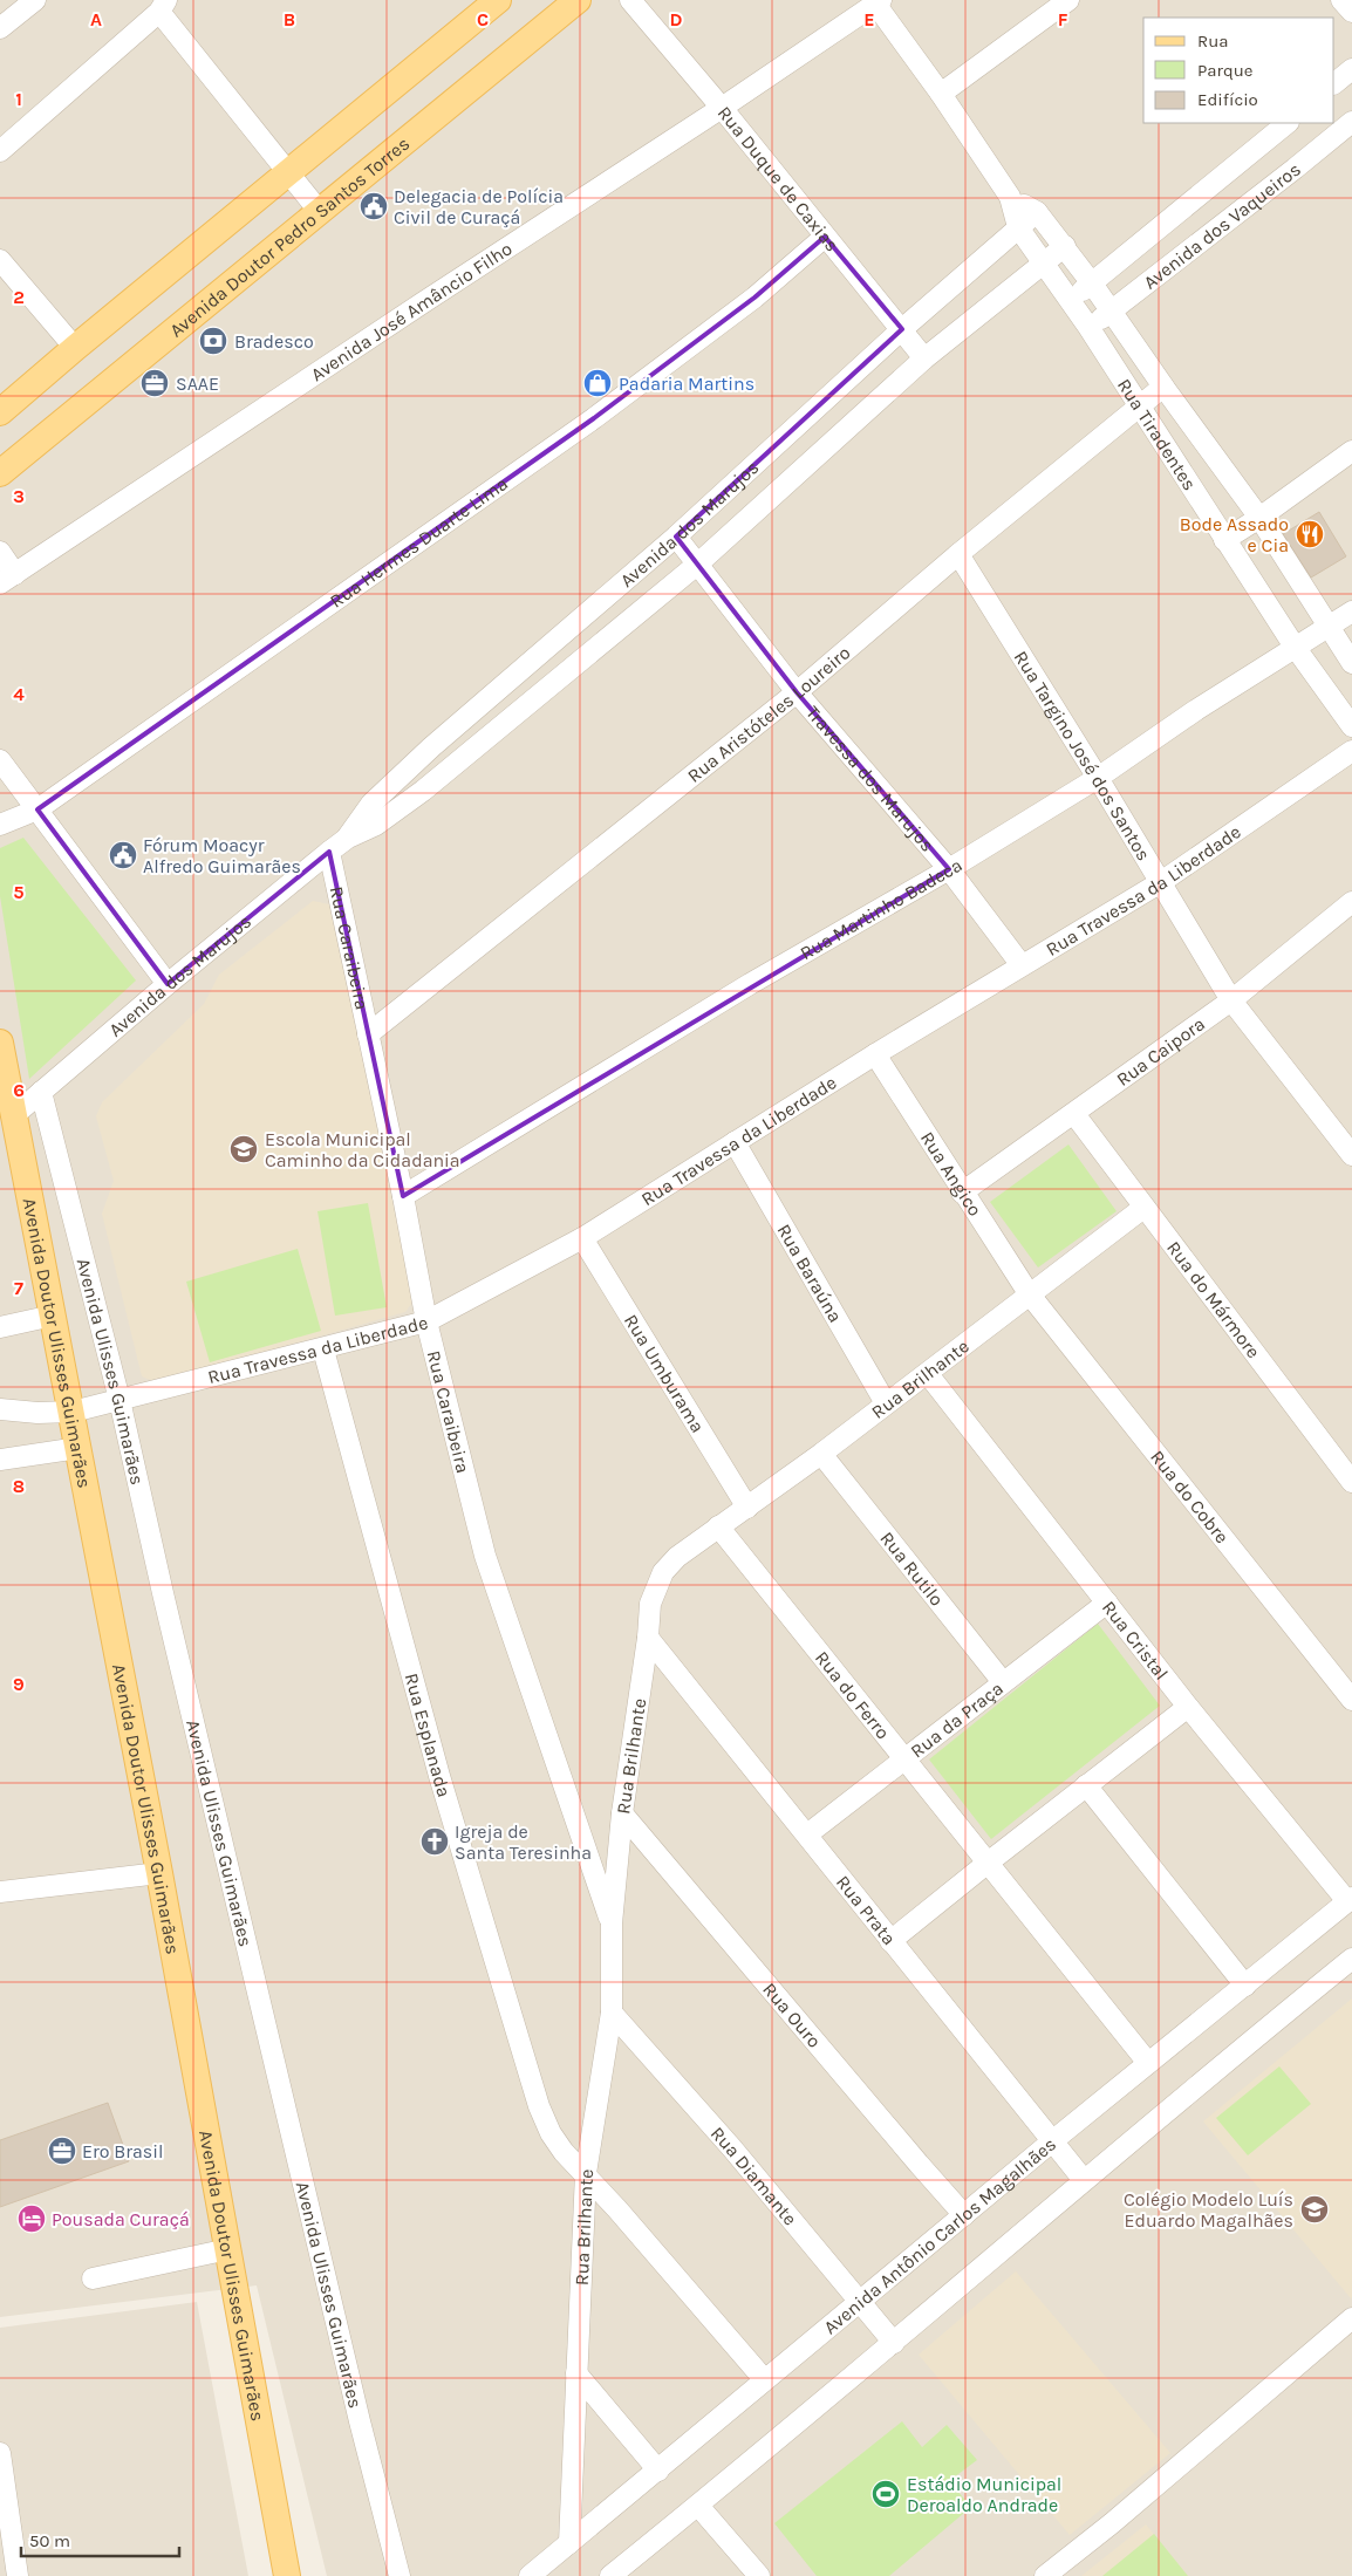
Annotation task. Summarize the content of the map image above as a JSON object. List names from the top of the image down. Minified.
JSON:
{"streets":{"main road":["Avenida Doutor Pedro Santos Torres","Avenida Doutor Ulisses Guimarães"],"street":["Rua Duque de Caxias","Avenida dos Vaqueiros","Avenida José Amâncio Filho","Rua Tiradentes","Avenida dos Marujos","Rua Hermes Duarte Lima","Rua Aristóteles Loureiro","Rua Targino José dos Santos","Travessa dos Marujos","Rua Travessa da Liberdade","Rua Martinho Badeca","Rua Caraibeira","Rua Caipora","Rua Angico","Rua Baraúna","Rua do Mármore","Avenida Ulisses Guimarães","Rua Umburama","Rua Brilhante","Rua do Cobre","Rua Rutilo","Rua Cristal","Rua do Ferro","Rua da Praça","Rua Esplanada","Rua Prata","Rua Ouro","Rua Diamante","Avenida Antônio Carlos Magalhães"]},"crossings":[["Rua Duque de Caxias","Avenida José Amâncio Filho"],["Rua Duque de Caxias","Avenida dos Marujos"],["Rua Duque de Caxias","Rua Hermes Duarte Lima"],["Avenida dos Vaqueiros","Rua Tiradentes"],["Avenida José Amâncio Filho","Rua Tiradentes"],["Rua Tiradentes","Avenida dos Marujos"],["Rua Tiradentes","Rua Aristóteles Loureiro"],["Rua Tiradentes","Rua Martinho Badeca"],["Avenida dos Marujos","Travessa dos Marujos"],["Avenida dos Marujos","Rua Caraibeira"],["Avenida dos Marujos","Avenida Doutor Ulisses Guimarães"],["Avenida dos Marujos","Avenida Ulisses Guimarães"],["Rua Aristóteles Loureiro","Rua Targino José dos Santos"],["Rua Aristóteles Loureiro","Travessa dos Marujos"],["Rua Aristóteles Loureiro","Rua Caraibeira"],["Rua Targino José dos Santos","Rua Travessa da Liberdade"],["Rua Targino José dos Santos","Rua Martinho Badeca"],["Rua Targino José dos Santos","Rua Caipora"],["Travessa dos Marujos","Rua Travessa da Liberdade"],["Travessa dos Marujos","Rua Martinho Badeca"],["Rua Travessa da Liberdade","Rua Caraibeira"],["Rua Travessa da Liberdade","Rua Angico"],["Rua Travessa da Liberdade","Rua Baraúna"],["Rua Travessa da Liberdade","Avenida Doutor Ulisses Guimarães"],["Rua Travessa da Liberdade","Avenida Ulisses Guimarães"],["Rua Travessa da Liberdade","Rua Umburama"],["Rua Travessa da Liberdade","Rua Esplanada"],["Rua Martinho Badeca","Rua Caraibeira"],["Rua Caraibeira","Rua Brilhante"],["Rua Caipora","Rua Angico"],["Rua Caipora","Rua do Mármore"],["Rua Angico","Rua Brilhante"],["Rua Angico","Rua do Cobre"],["Rua Baraúna","Rua Brilhante"],["Rua do Mármore","Rua Brilhante"],["Rua Umburama","Rua Brilhante"],["Rua Brilhante","Rua do Cobre"],["Rua Brilhante","Rua Rutilo"],["Rua Brilhante","Rua Cristal"],["Rua Brilhante","Rua do Ferro"],["Rua Brilhante","Rua Esplanada"],["Rua Brilhante","Rua Prata"],["Rua Brilhante","Rua Ouro"],["Rua Brilhante","Rua Diamante"],["Rua Brilhante","Avenida Antônio Carlos Magalhães"],["Rua Rutilo","Rua da Praça"],["Rua Cristal","Rua da Praça"],["Rua Cristal","Avenida Antônio Carlos Magalhães"],["Rua do Ferro","Rua da Praça"],["Rua do Ferro","Avenida Antônio Carlos Magalhães"],["Rua da Praça","Rua Prata"],["Rua Esplanada","Avenida Antônio Carlos Magalhães"],["Rua Prata","Avenida Antônio Carlos Magalhães"],["Rua Ouro","Avenida Antônio Carlos Magalhães"],["Rua Diamante","Avenida Antônio Carlos Magalhães"]],"places":{"public building":["Delegacia de Polícia Civil de Curaçá","Fórum Moacyr Alfredo Guimarães"],"bank":["Bradesco"],"office":["SAAE","Ero Brasil"],"shop":["Padaria Martins"],"restaurant":["Bode Assado e Cia"],"school or university":["Escola Municipal Caminho da Cidadania","Colégio Modelo Luís Eduardo Magalhães"],"church":["Igreja de Santa Teresinha"],"hotel":["Pousada Curaçá"],"sports":["Estádio Municipal Deroaldo Andrade"]},"legend":["Rua","Parque","Edifício"],"scale_bar":"50 m","grid":{"columns":["A","B","C","D","E","F"],"rows":["1","2","3","4","5","6","7","8","9"]}}
